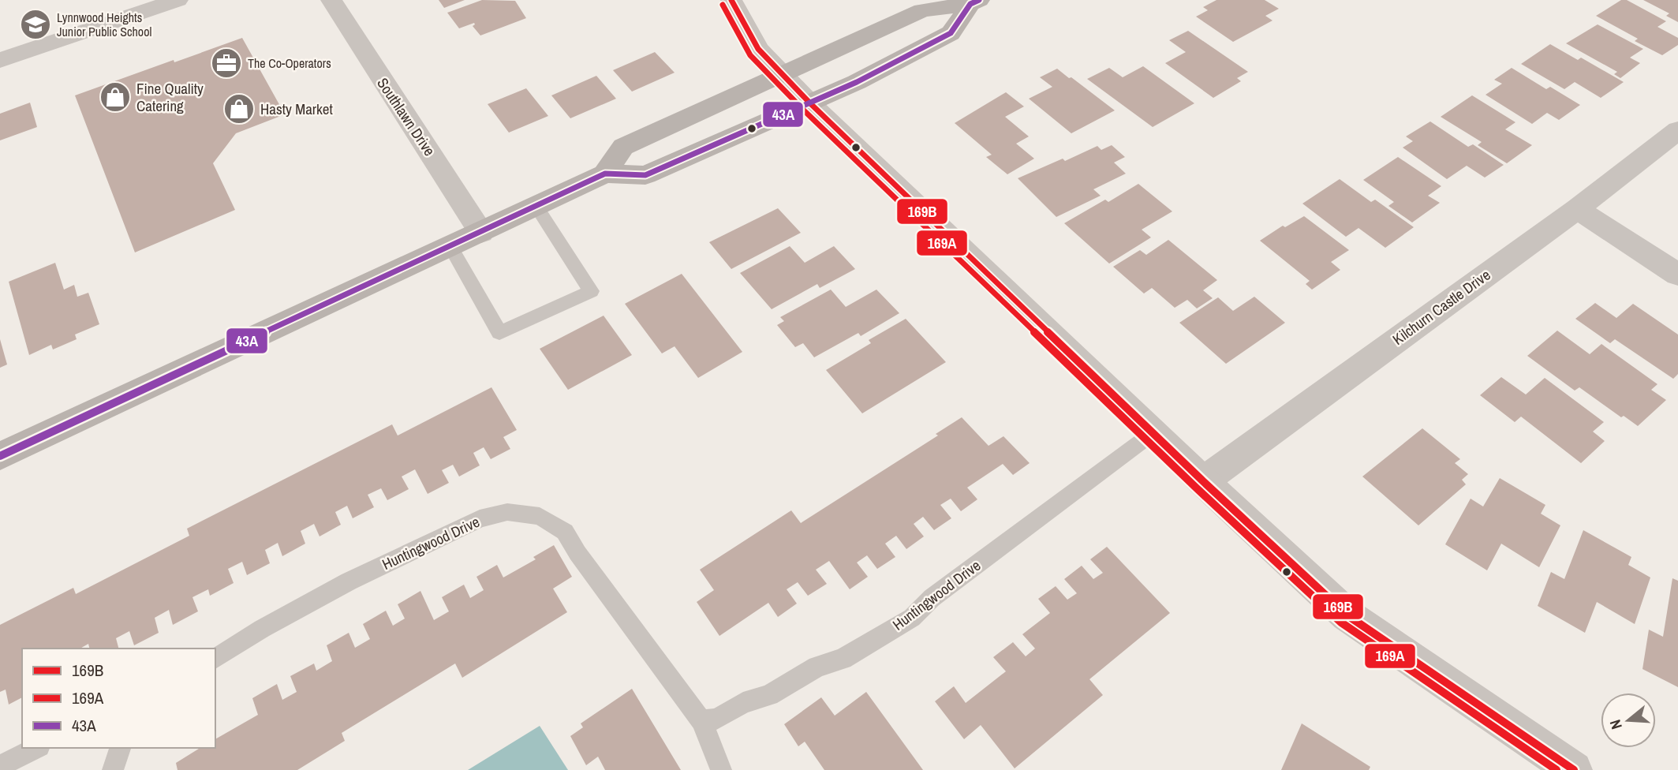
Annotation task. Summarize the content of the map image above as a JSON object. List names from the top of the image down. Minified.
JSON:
{"streets":{"street":["Southlawn Drive","Kilchurn Castle Drive"],"lane":["Huntingwood Drive"]},"places":{"school or university":["Lynnwood Heights Junior Public School"],"office":["The Co-Operators"],"shop":["Fine Quality Catering","Hasty Market"]},"lines":["transit line 169B","transit line 43A","transit line 169A"],"legend":["169B","169A","43A"],"north":"left"}
